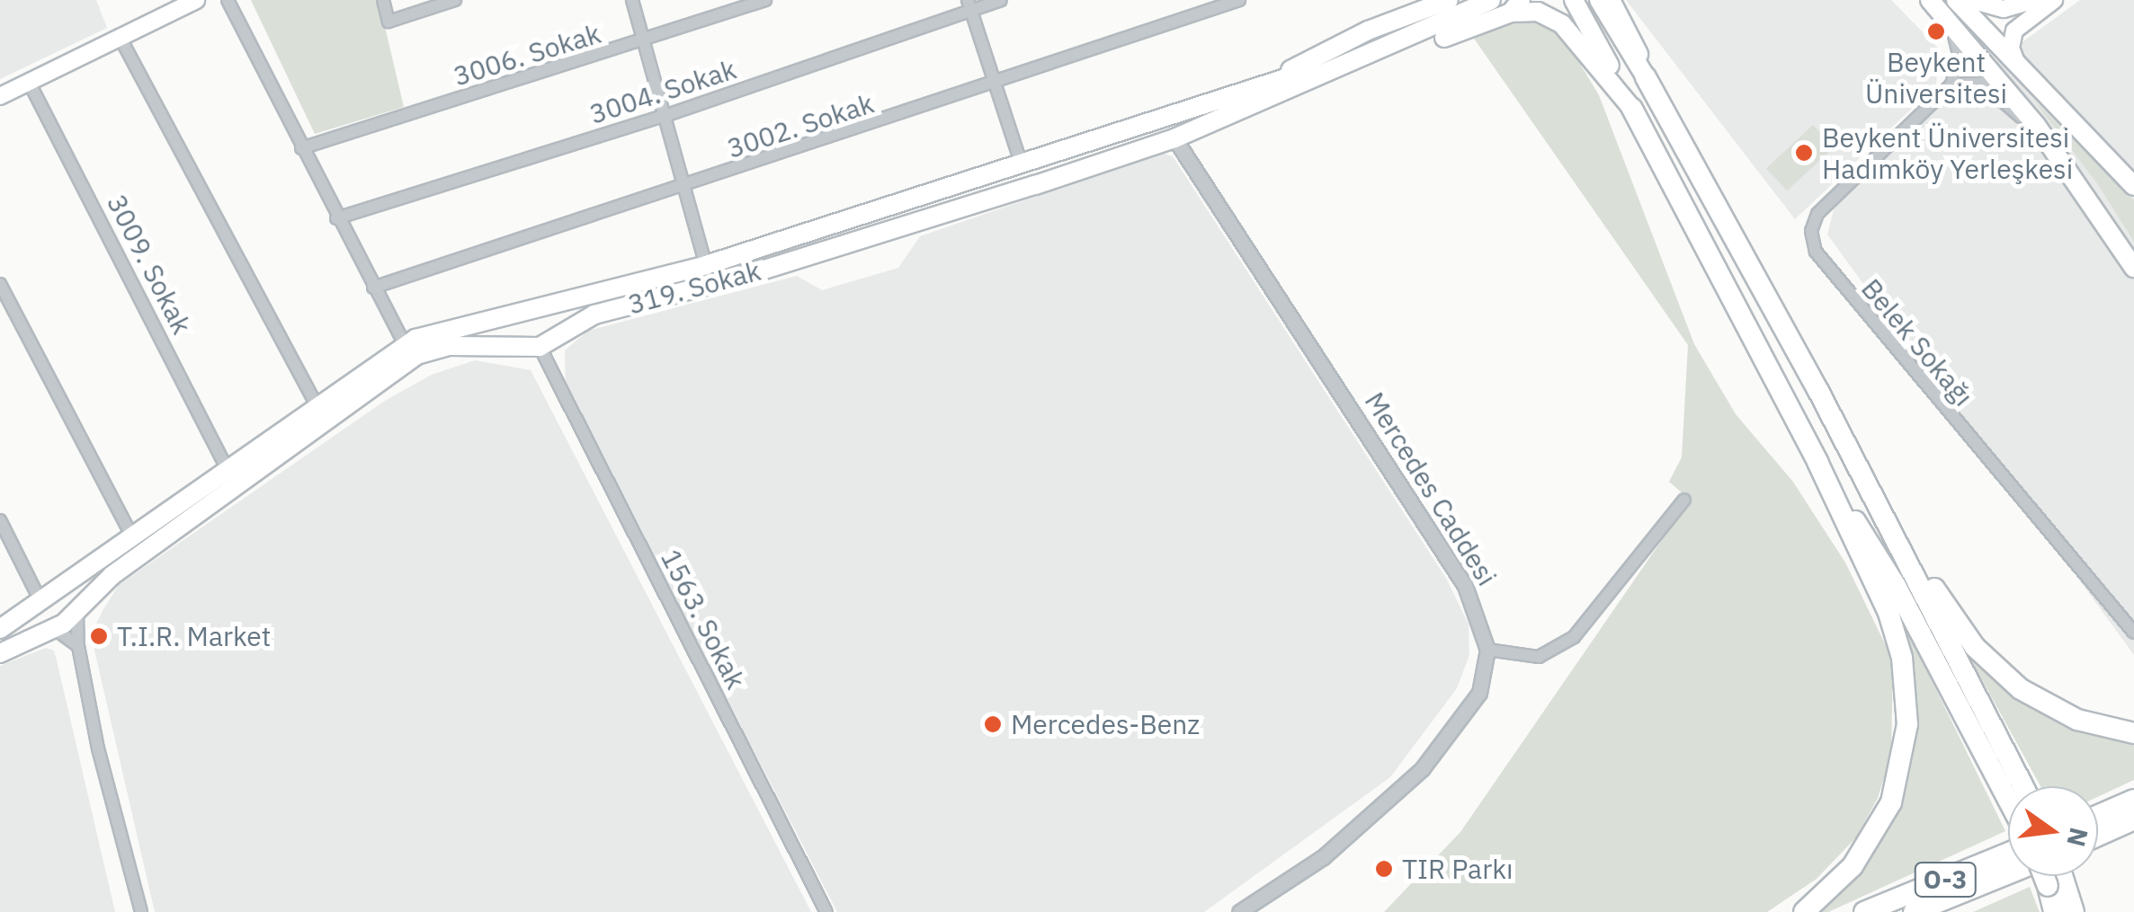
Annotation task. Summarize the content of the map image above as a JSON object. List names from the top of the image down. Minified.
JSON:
{"streets":{"highway":["O-3"],"main road":["319. Sokak"],"street":["3006. Sokak","3004. Sokak","3002. Sokak","3009. Sokak","Belek Sokağı","Mercedes Caddesi","1563. Sokak"]},"crossings":[["3009. Sokak","319. Sokak"],["319. Sokak","Mercedes Caddesi"],["319. Sokak","1563. Sokak"]],"places":["Beykent Üniversitesi","Beykent Üniversitesi Hadımköy Yerleşkesi","T.I.R. Market","Mercedes-Benz","TIR Parkı"],"north":"right"}
